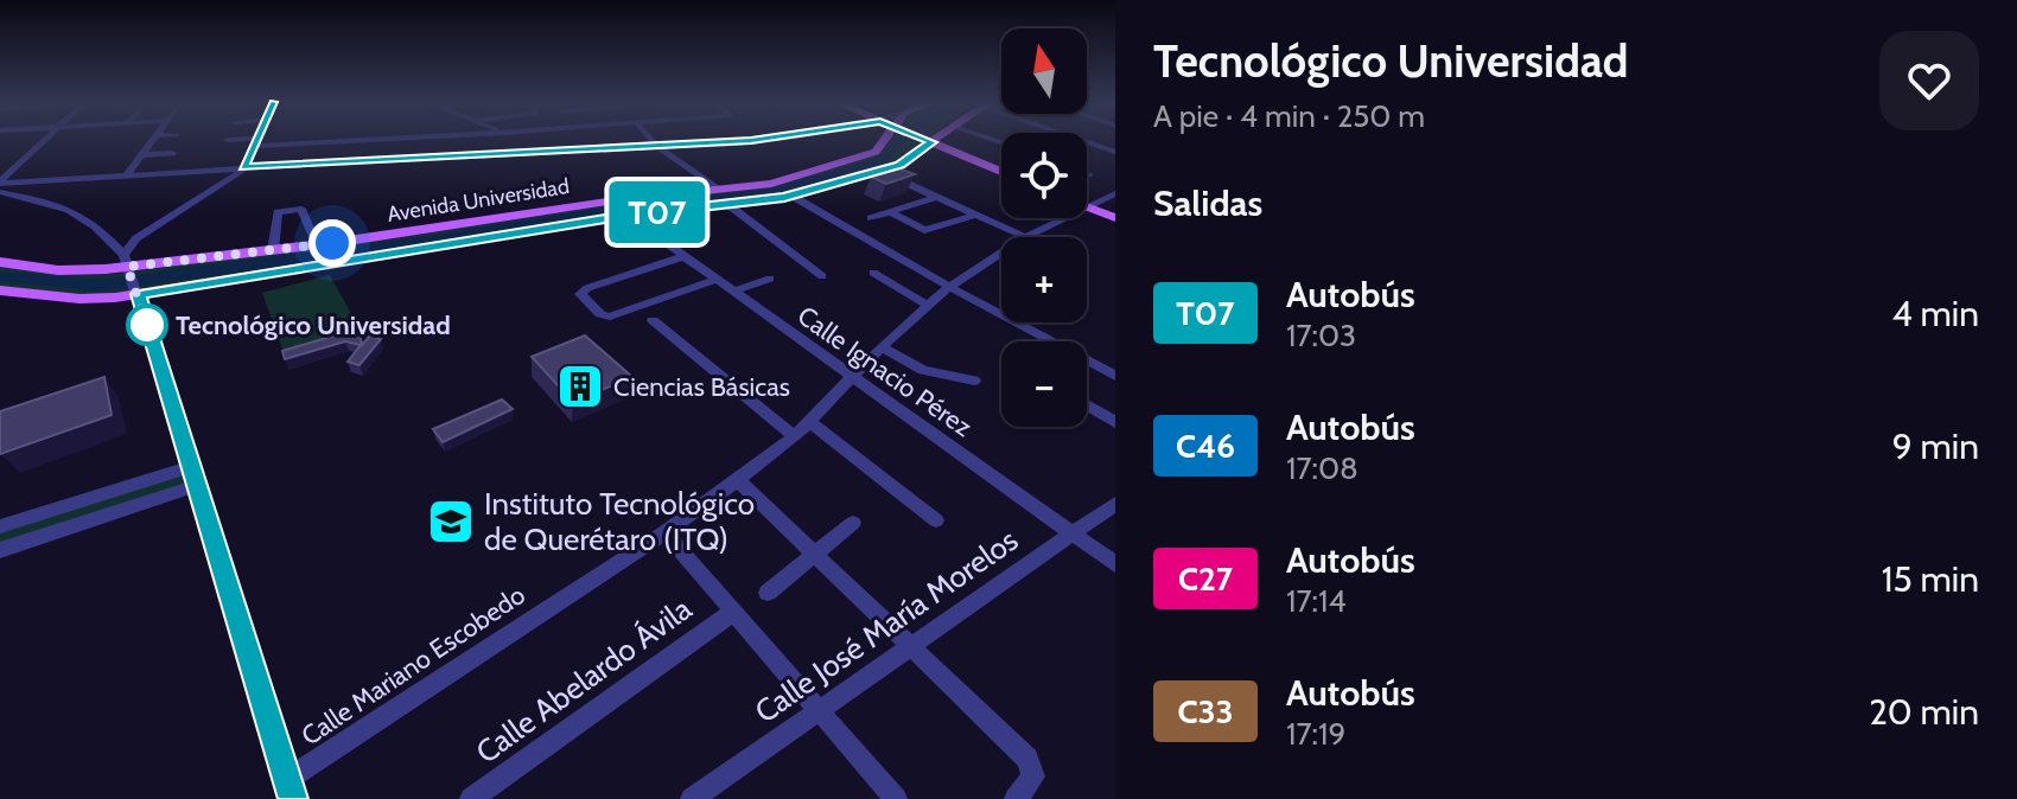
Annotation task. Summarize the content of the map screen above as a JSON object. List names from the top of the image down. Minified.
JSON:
{"streets":{"main road":["Avenida Universidad"],"street":["Calle Ignacio Pérez","Calle José María Morelos","Calle Mariano Escobedo","Calle Abelardo Ávila"]},"crossings":[["Avenida Universidad","Calle Ignacio Pérez"],["Calle Ignacio Pérez","Calle José María Morelos"],["Calle Ignacio Pérez","Calle Mariano Escobedo"]],"places":{"other":["Tecnológico Universidad"],"building":["Ciencias Básicas"],"school or university":["Instituto Tecnológico de Querétaro (ITQ)"]},"lines":["bus line T07"],"north":"top","page":{"on_map":"T07","heading":[["Tecnológico Universidad","A pie · 4 min · 250 m"],"Salidas"],"map_buttons":["+","−"],"list":[{"mark":"T07","name":"Autobús","note":"17:03","value":"4 min"},{"mark":"C46","name":"Autobús","note":"17:08","value":"9 min"},{"mark":"C27","name":"Autobús","note":"17:14","value":"15 min"},{"mark":"C33","name":"Autobús","note":"17:19","value":"20 min"}]}}
